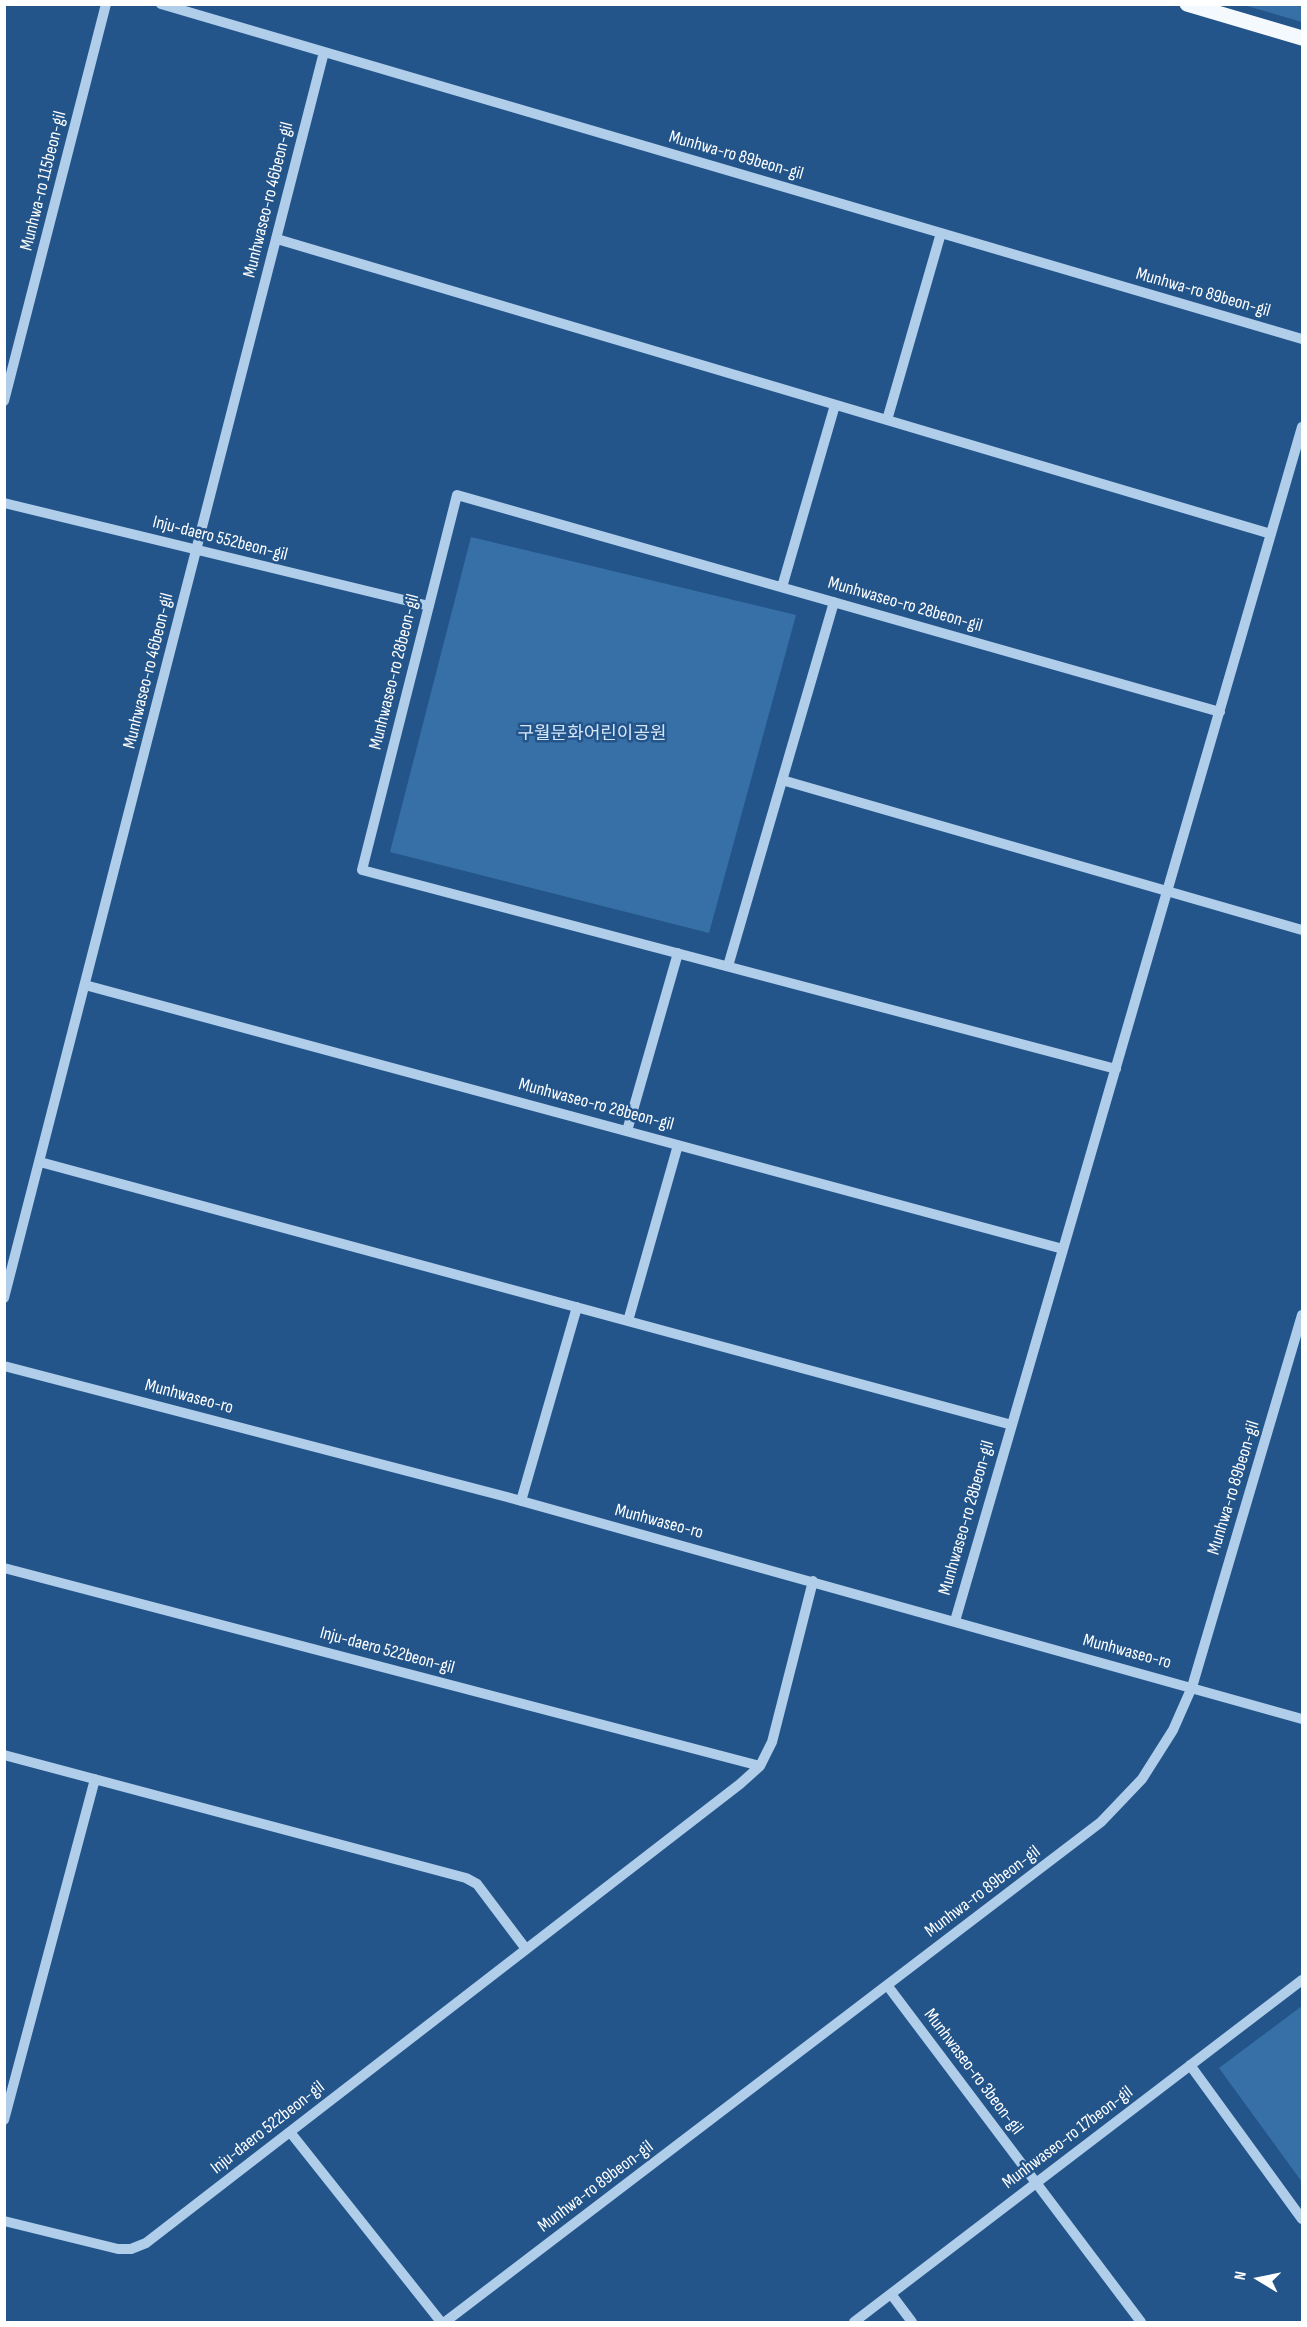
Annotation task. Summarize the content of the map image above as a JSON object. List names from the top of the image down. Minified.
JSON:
{"streets":{"street":["Munhwa-ro 89beon-gil","Munhwa-ro 115beon-gil","Munhwaseo-ro 46beon-gil","Inju-daero 552beon-gil","Munhwaseo-ro 28beon-gil","Munhwaseo-ro","Inju-daero 522beon-gil","Munhwaseo-ro 3beon-gil","Munhwaseo-ro 17beon-gil"]},"crossings":[["Munhwa-ro 89beon-gil","Munhwaseo-ro 46beon-gil"],["Munhwa-ro 89beon-gil","Munhwaseo-ro"],["Munhwa-ro 89beon-gil","Munhwaseo-ro 3beon-gil"],["Munhwaseo-ro 46beon-gil","Inju-daero 552beon-gil"],["Munhwaseo-ro 46beon-gil","Munhwaseo-ro 28beon-gil"],["Inju-daero 552beon-gil","Munhwaseo-ro 28beon-gil"],["Munhwaseo-ro 28beon-gil","Munhwaseo-ro"],["Munhwaseo-ro","Inju-daero 522beon-gil"],["Munhwaseo-ro 3beon-gil","Munhwaseo-ro 17beon-gil"]],"parks":["구월문화어린이공원"],"north":"left"}
